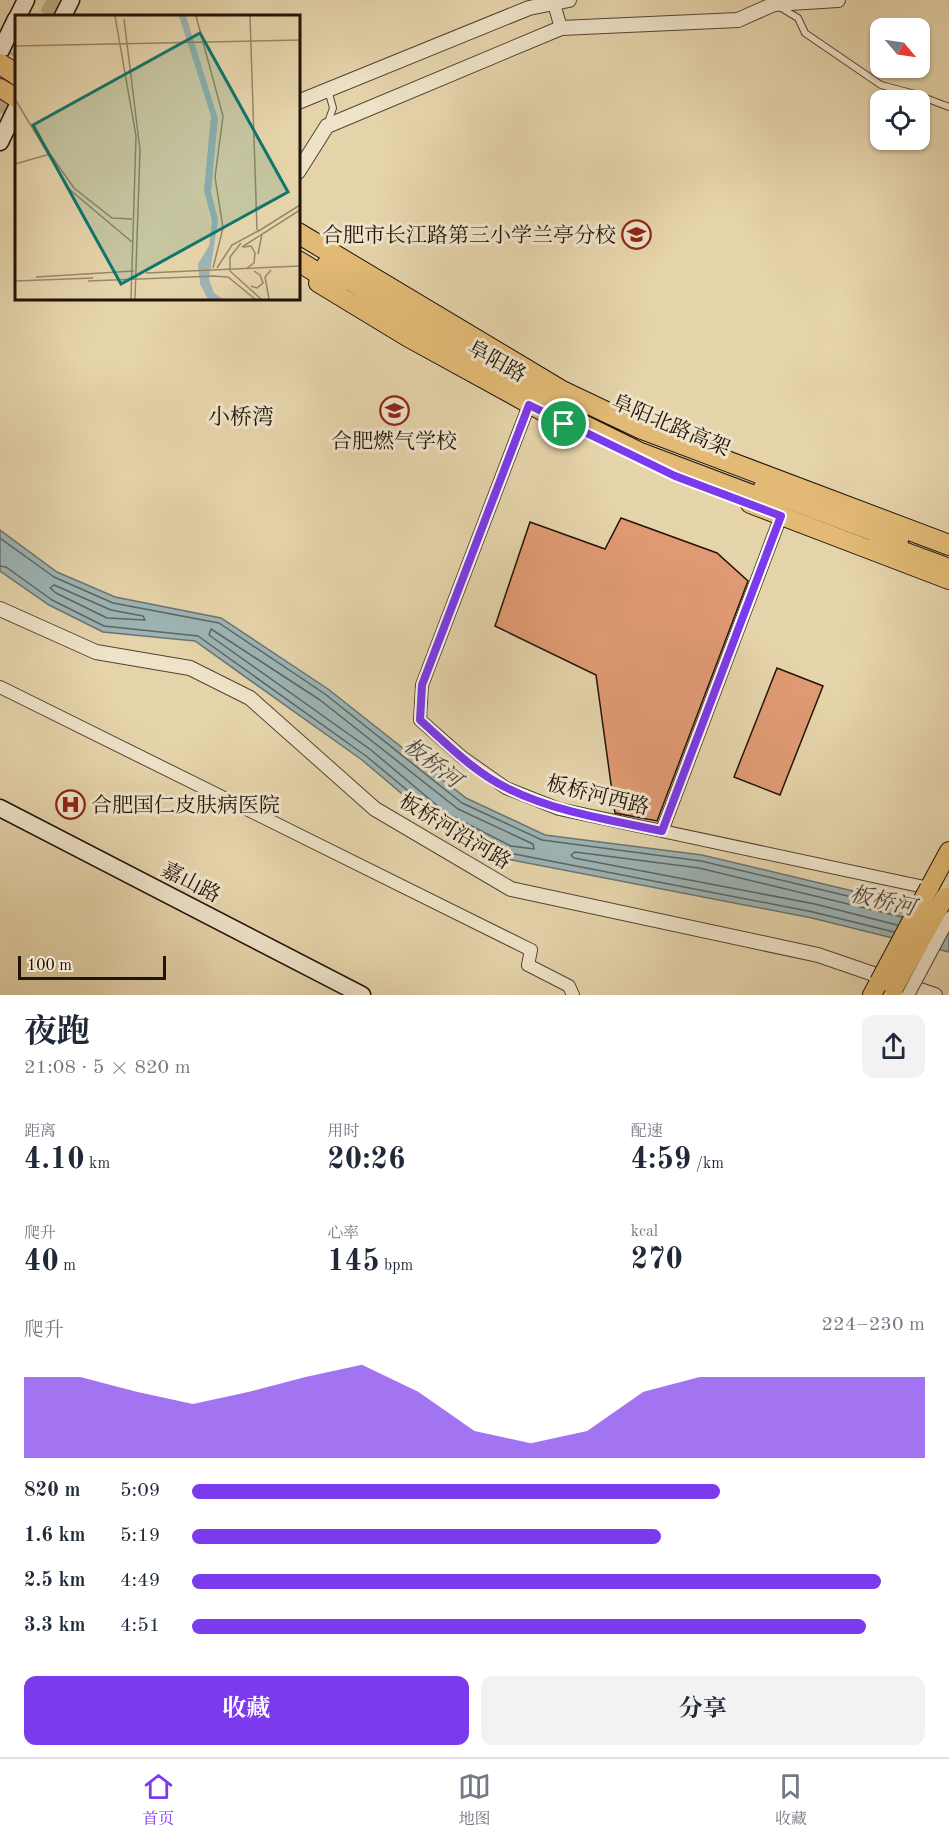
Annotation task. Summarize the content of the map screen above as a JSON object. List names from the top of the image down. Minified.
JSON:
{"streets":{"highway":["阜阳北路高架"],"main road":["阜阳路","嘉山路"],"street":["板桥河西路","板桥河沿河路"]},"crossings":[["阜阳路","板桥河西路"]],"districts":["小桥湾"],"water":["板桥河"],"places":{"school or university":["合肥市长江路第三小学兰亭分校","合肥燃气学校"],"hospital":["合肥国仁皮肤病医院"]},"scale_bar":"100 m","north":"bottom right","page":{"scale":"100 m","heading":["夜跑","21:08 · 5 × 820 m"],"stats":[["距离","4.10 km"],["用时","20:26"],["配速","4:59 /km"],["爬升","40 m"],["心率","145 bpm"],["kcal","270"]],"chart":["爬升","224–230 m"],"list":[{"name":"820 m","note":"5:09"},{"name":"1.6 km","note":"5:19"},{"name":"2.5 km","note":"4:49"},{"name":"3.3 km","note":"4:51"}],"buttons":["收藏","分享"],"tabs":["首页","地图","收藏"]}}
